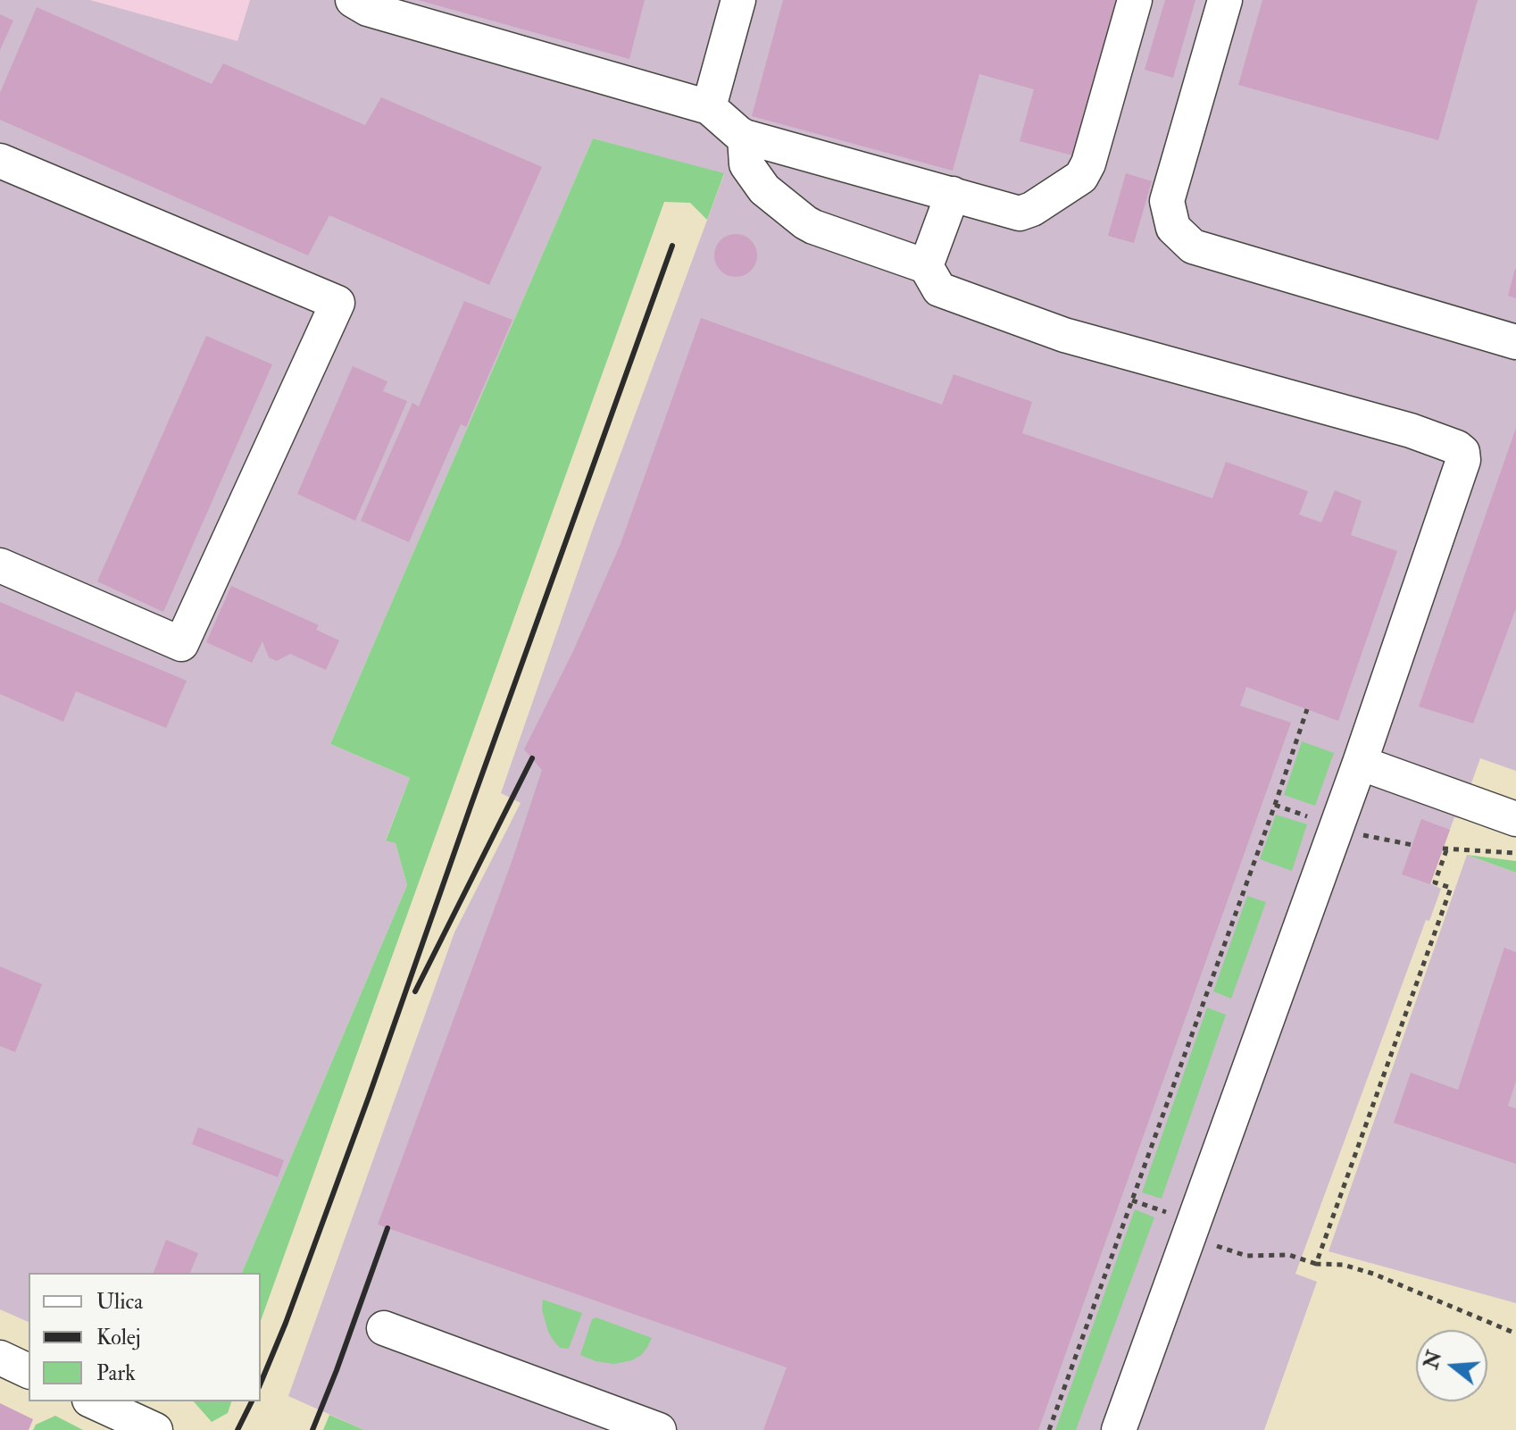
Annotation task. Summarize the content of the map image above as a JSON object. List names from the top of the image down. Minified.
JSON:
{"legend":["Ulica","Kolej","Park"],"north":"left"}
